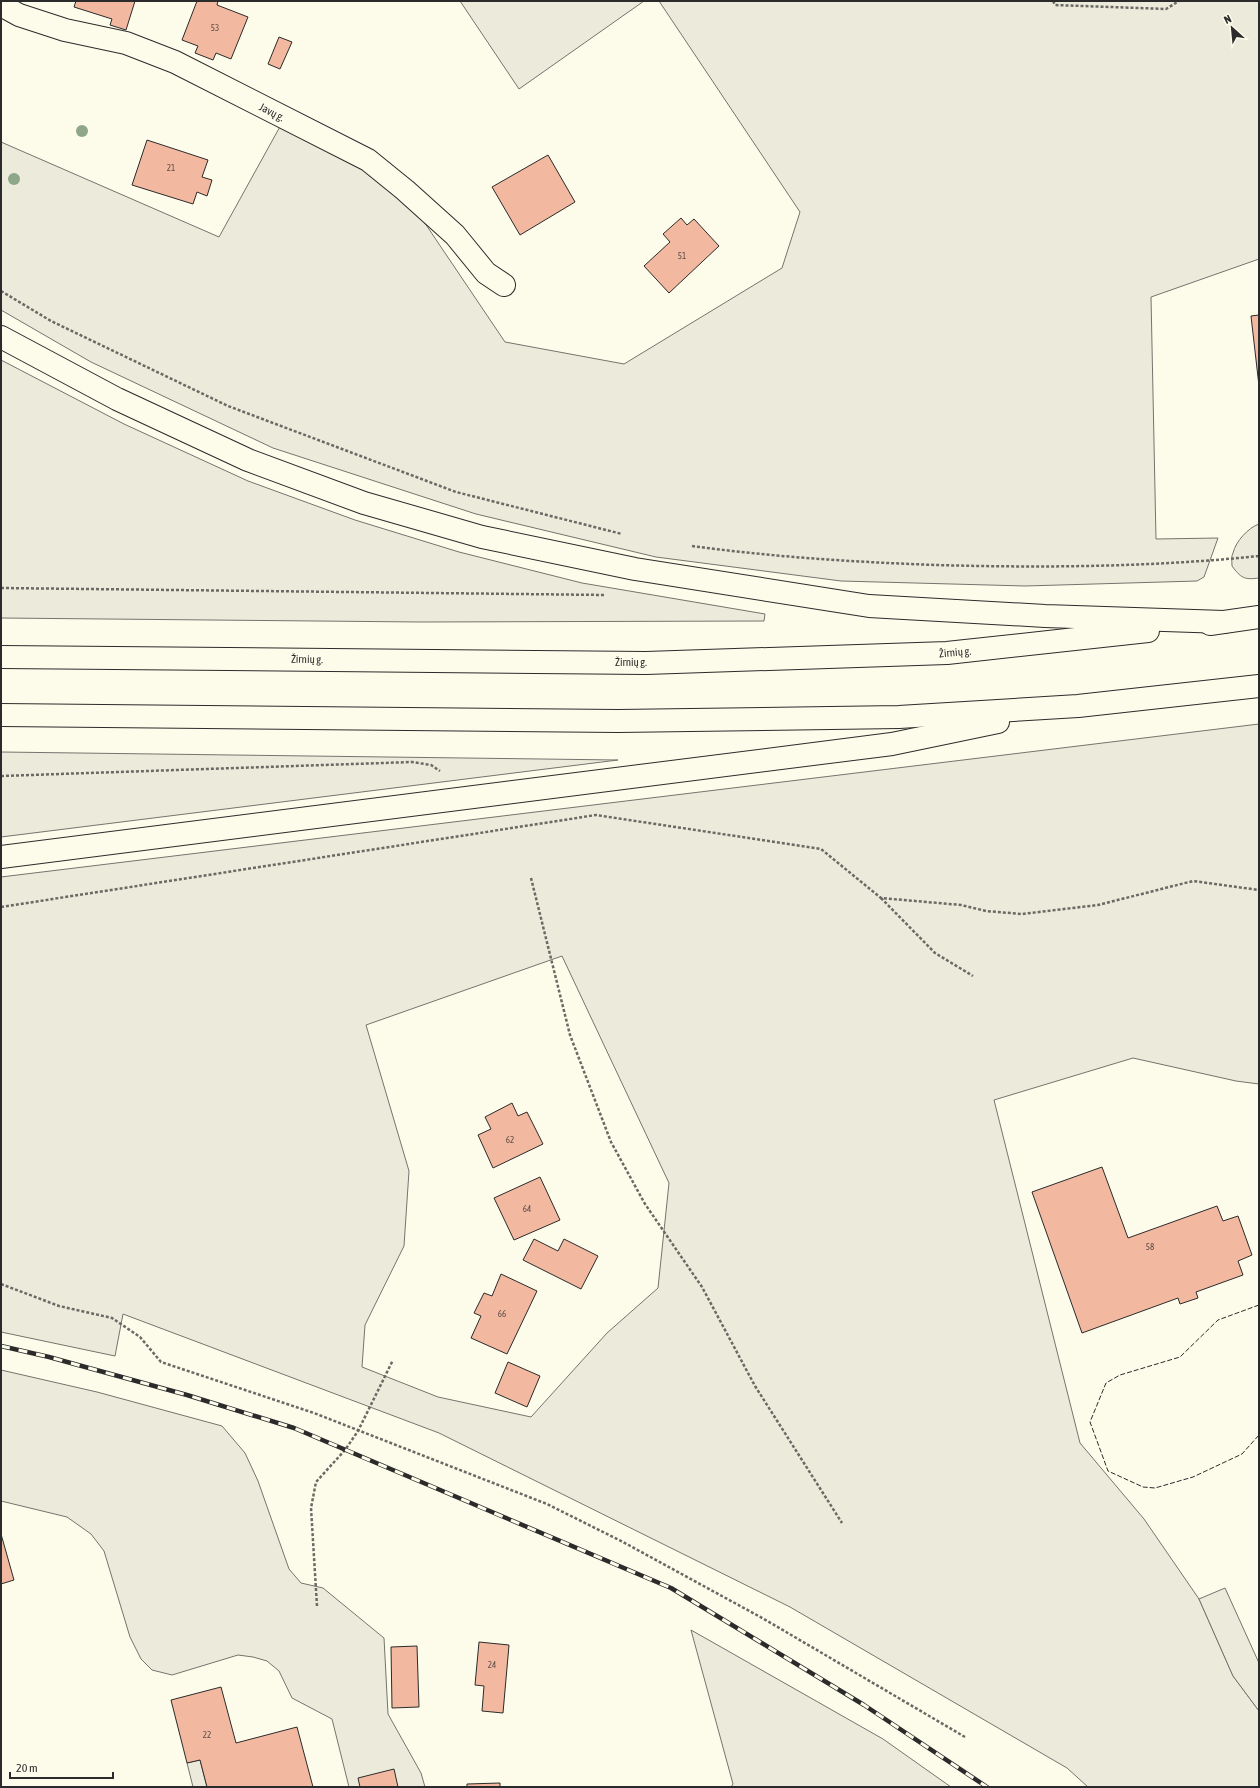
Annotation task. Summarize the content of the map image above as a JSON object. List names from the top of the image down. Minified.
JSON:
{"streets":{"main road":["Javų g.","Žirnių g."]},"house_numbers":["53","21","51","62","64","58","66","24","22"],"scale_bar":"20 m","north":"top left"}
